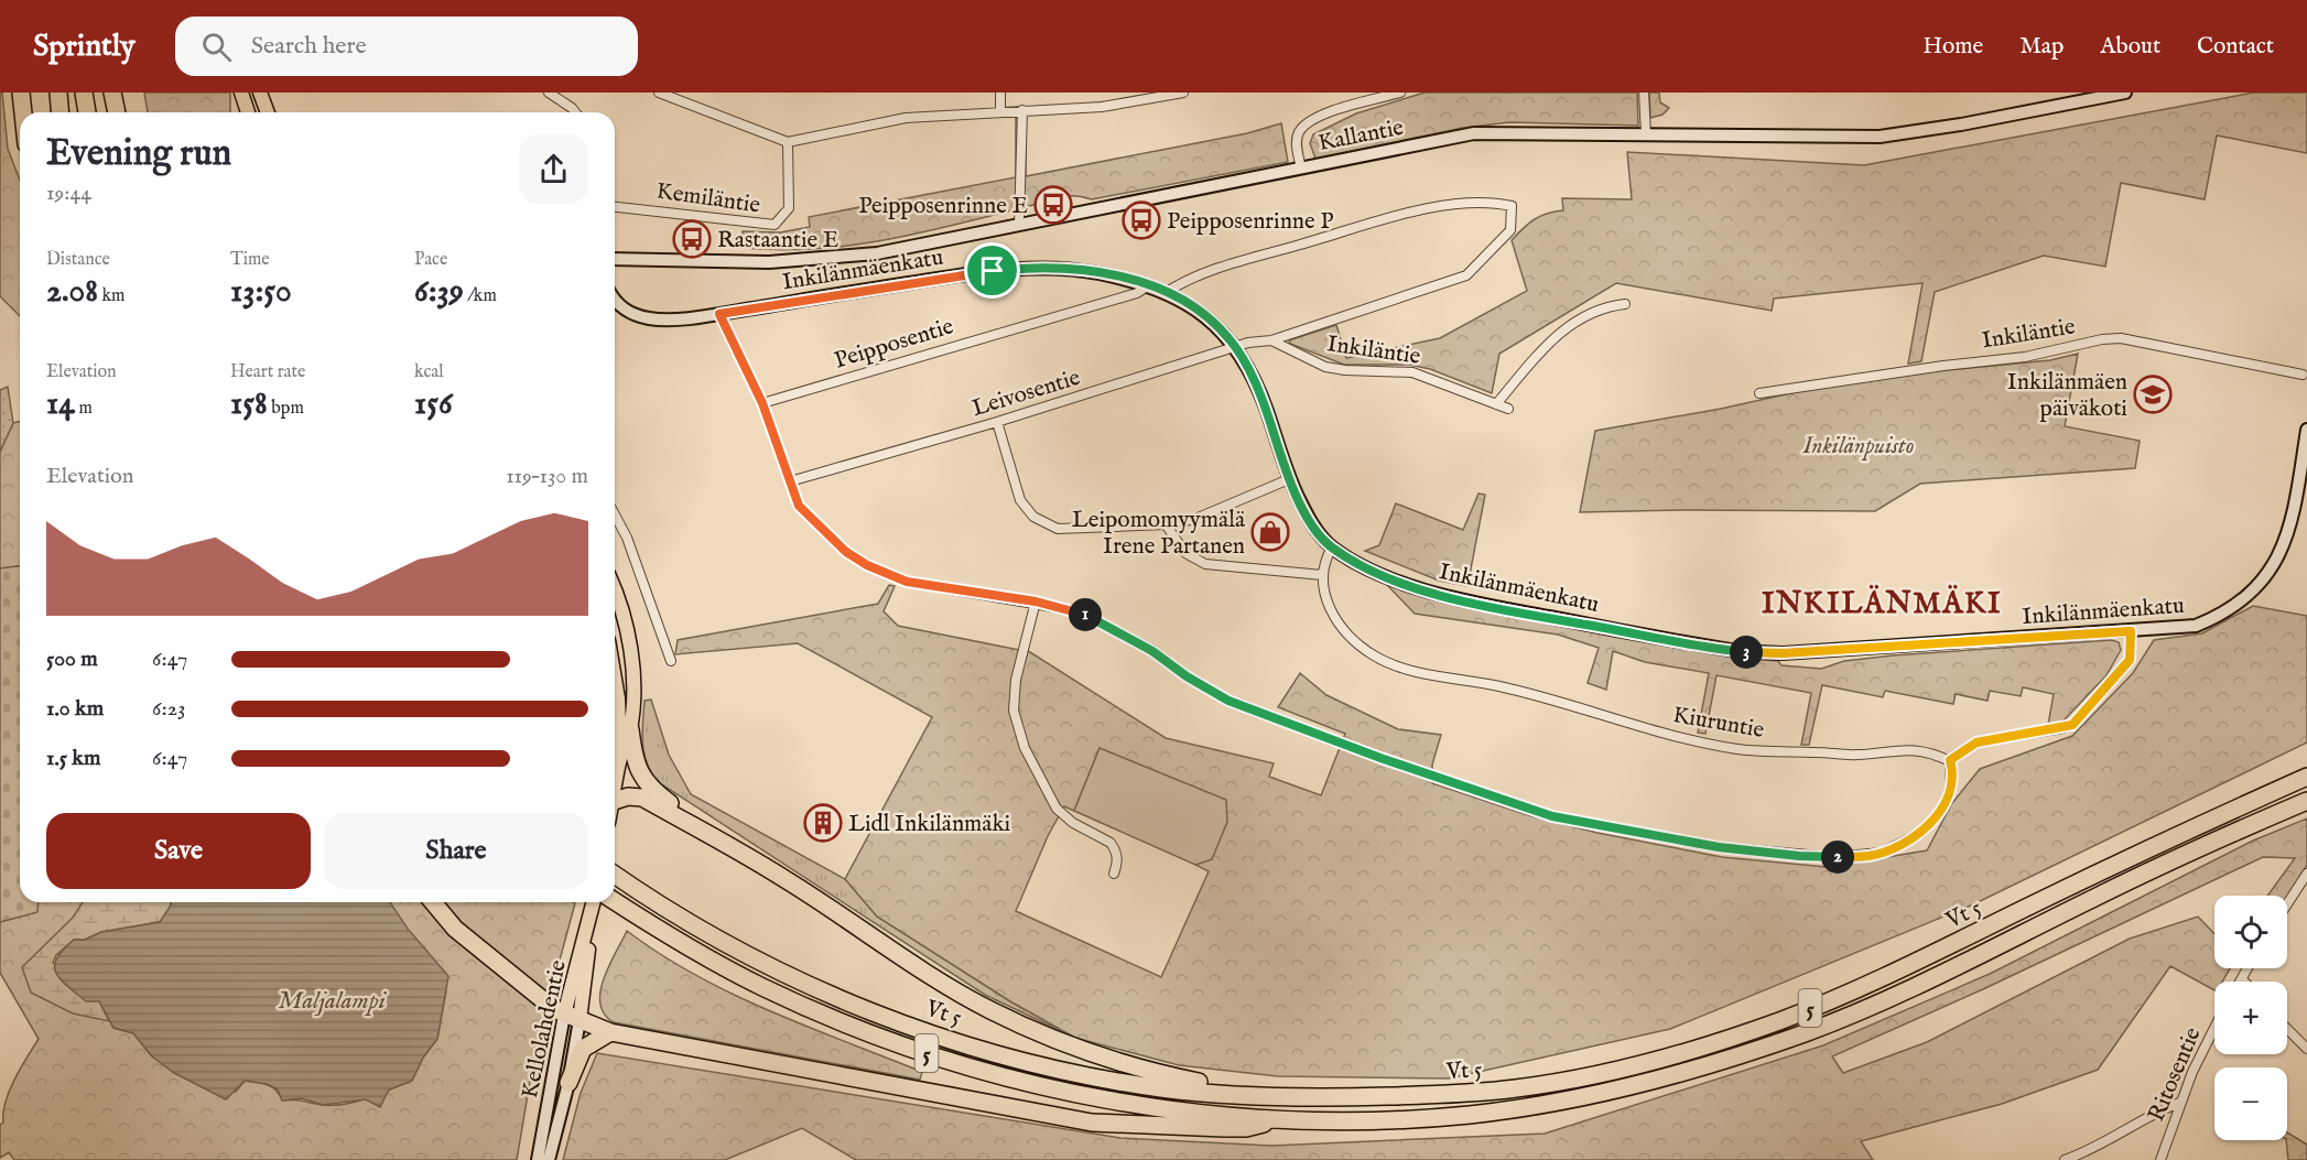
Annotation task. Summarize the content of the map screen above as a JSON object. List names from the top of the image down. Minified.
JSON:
{"streets":{"highway":["Vt 5","5"],"main road":["Kellolahdentie"],"street":["Kallantie","Kemiläntie","Inkilänmäenkatu","Inkiläntie","Peipposentie","Leivosentie","Kiuruntie","Ritosentie"]},"crossings":[["Inkilänmäenkatu","Peipposentie"],["Inkilänmäenkatu","Leivosentie"],["Inkiläntie","Leivosentie"]],"districts":["INKILÄNMÄKI"],"water":["Maljalampi"],"parks":["Inkilänpuisto"],"places":{"bus stop":["Peipposenrinne E","Peipposenrinne P","Rastaantie E"],"school or university":["Inkilänmäen päiväkoti"],"shop":["Leipomomyymälä Irene Partanen"],"building":["Lidl Inkilänmäki"]},"page":{"header":"Sprintly","search":"Search here","nav":["Home","Map","About","Contact"],"heading":["Evening run","19:44"],"stats":[["Distance","2.08 km"],["Time","13:50"],["Pace","6:39 /km"],["Elevation","14 m"],["Heart rate","158 bpm"],["kcal","156"]],"chart":["Elevation","119–130 m"],"pins":["1","3","2"],"list":[{"name":"500 m","note":"6:47"},{"name":"1.0 km","note":"6:23"},{"name":"1.5 km","note":"6:47"}],"buttons":["Save","Share"],"map_buttons":["+","−"]}}
